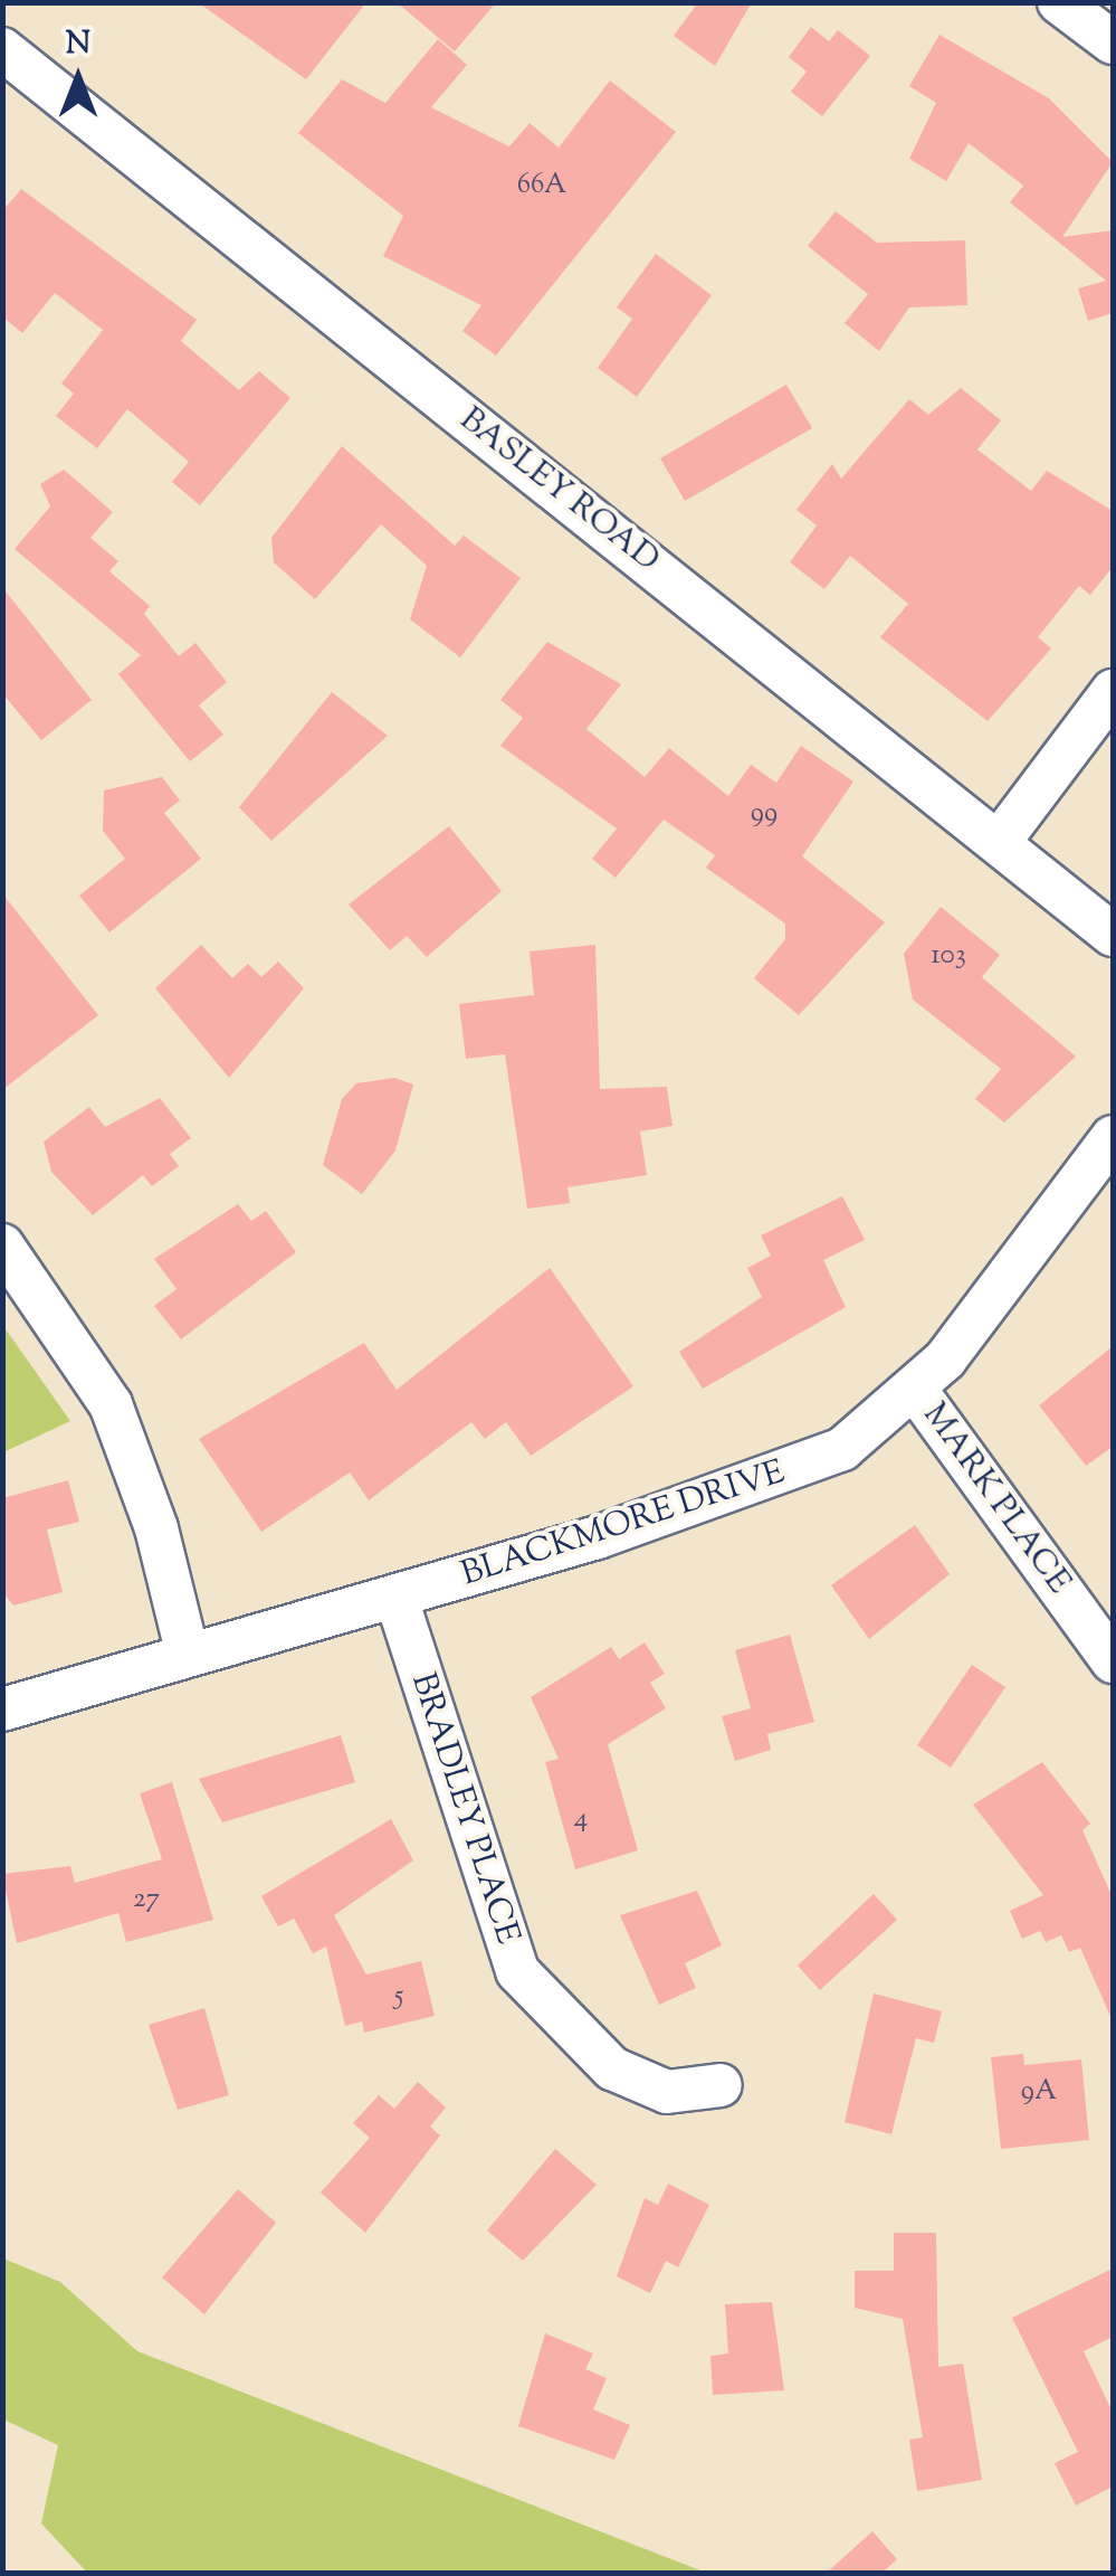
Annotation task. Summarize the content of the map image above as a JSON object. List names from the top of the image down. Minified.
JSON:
{"streets":{"street":["BASLEY ROAD","MARK PLACE","BLACKMORE DRIVE","BRADLEY PLACE"]},"crossings":[["MARK PLACE","BLACKMORE DRIVE"],["BLACKMORE DRIVE","BRADLEY PLACE"]],"house_numbers":["66A","99","103","4","27","5","9A"],"north":"top"}
